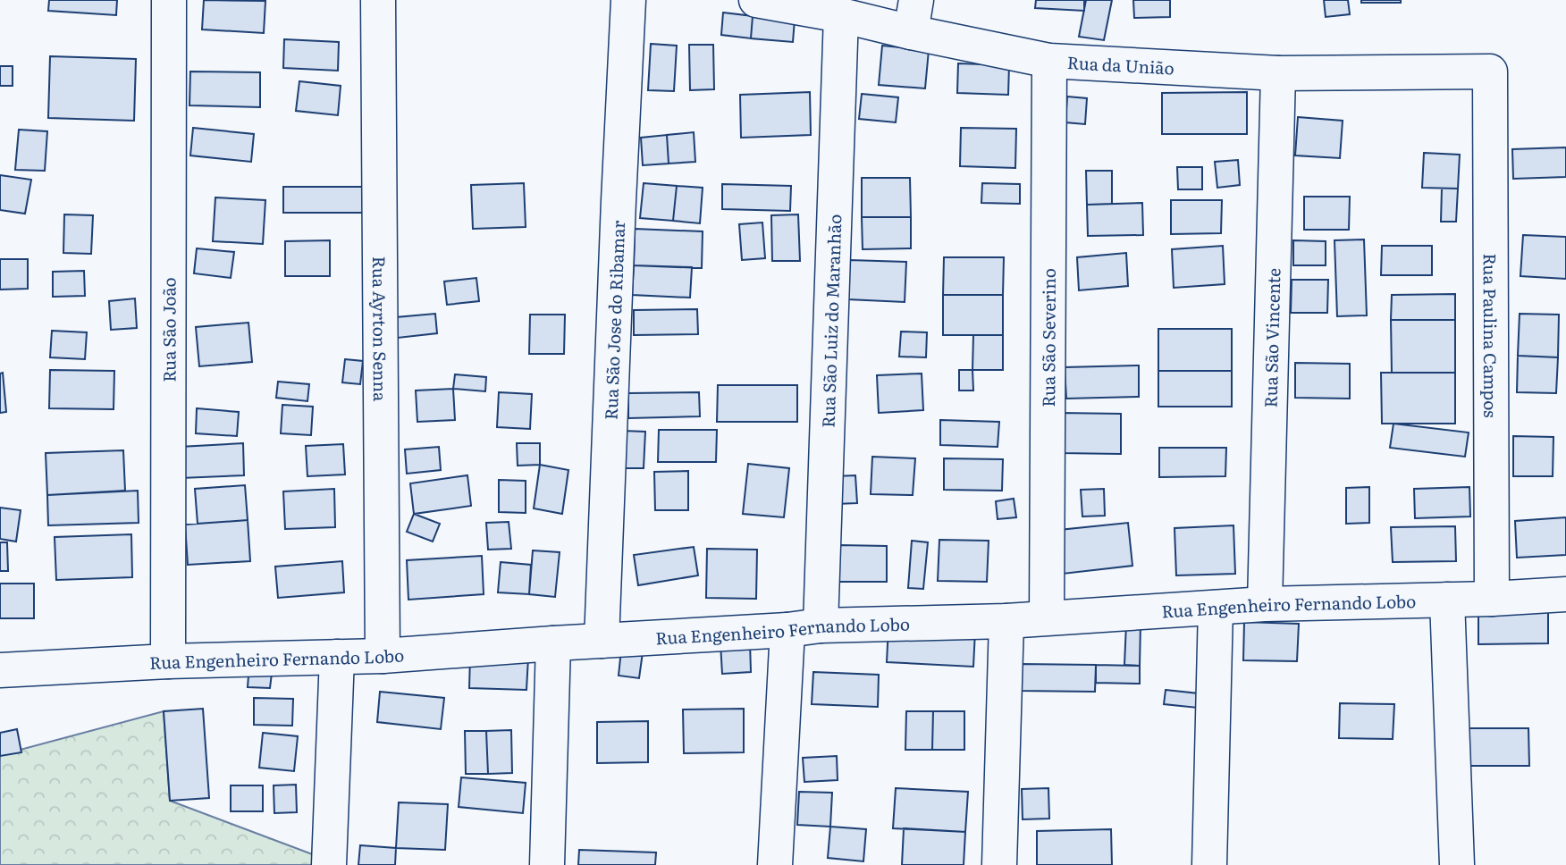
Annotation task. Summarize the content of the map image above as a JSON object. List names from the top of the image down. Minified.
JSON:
{"streets":{"street":["Rua da União","Rua São Luiz do Maranhão","Rua São Jose do Ribamar","Rua Ayrton Senna","Rua São João","Rua Paulina Campos","Rua São Severino","Rua São Vincente","Rua Engenheiro Fernando Lobo"]},"crossings":[["Rua da União","Rua São Luiz do Maranhão"],["Rua da União","Rua Paulina Campos"],["Rua da União","Rua São Severino"],["Rua da União","Rua São Vincente"],["Rua São Luiz do Maranhão","Rua Engenheiro Fernando Lobo"],["Rua São Jose do Ribamar","Rua Engenheiro Fernando Lobo"],["Rua Ayrton Senna","Rua Engenheiro Fernando Lobo"],["Rua São João","Rua Engenheiro Fernando Lobo"],["Rua Paulina Campos","Rua Engenheiro Fernando Lobo"],["Rua São Severino","Rua Engenheiro Fernando Lobo"],["Rua São Vincente","Rua Engenheiro Fernando Lobo"]]}
